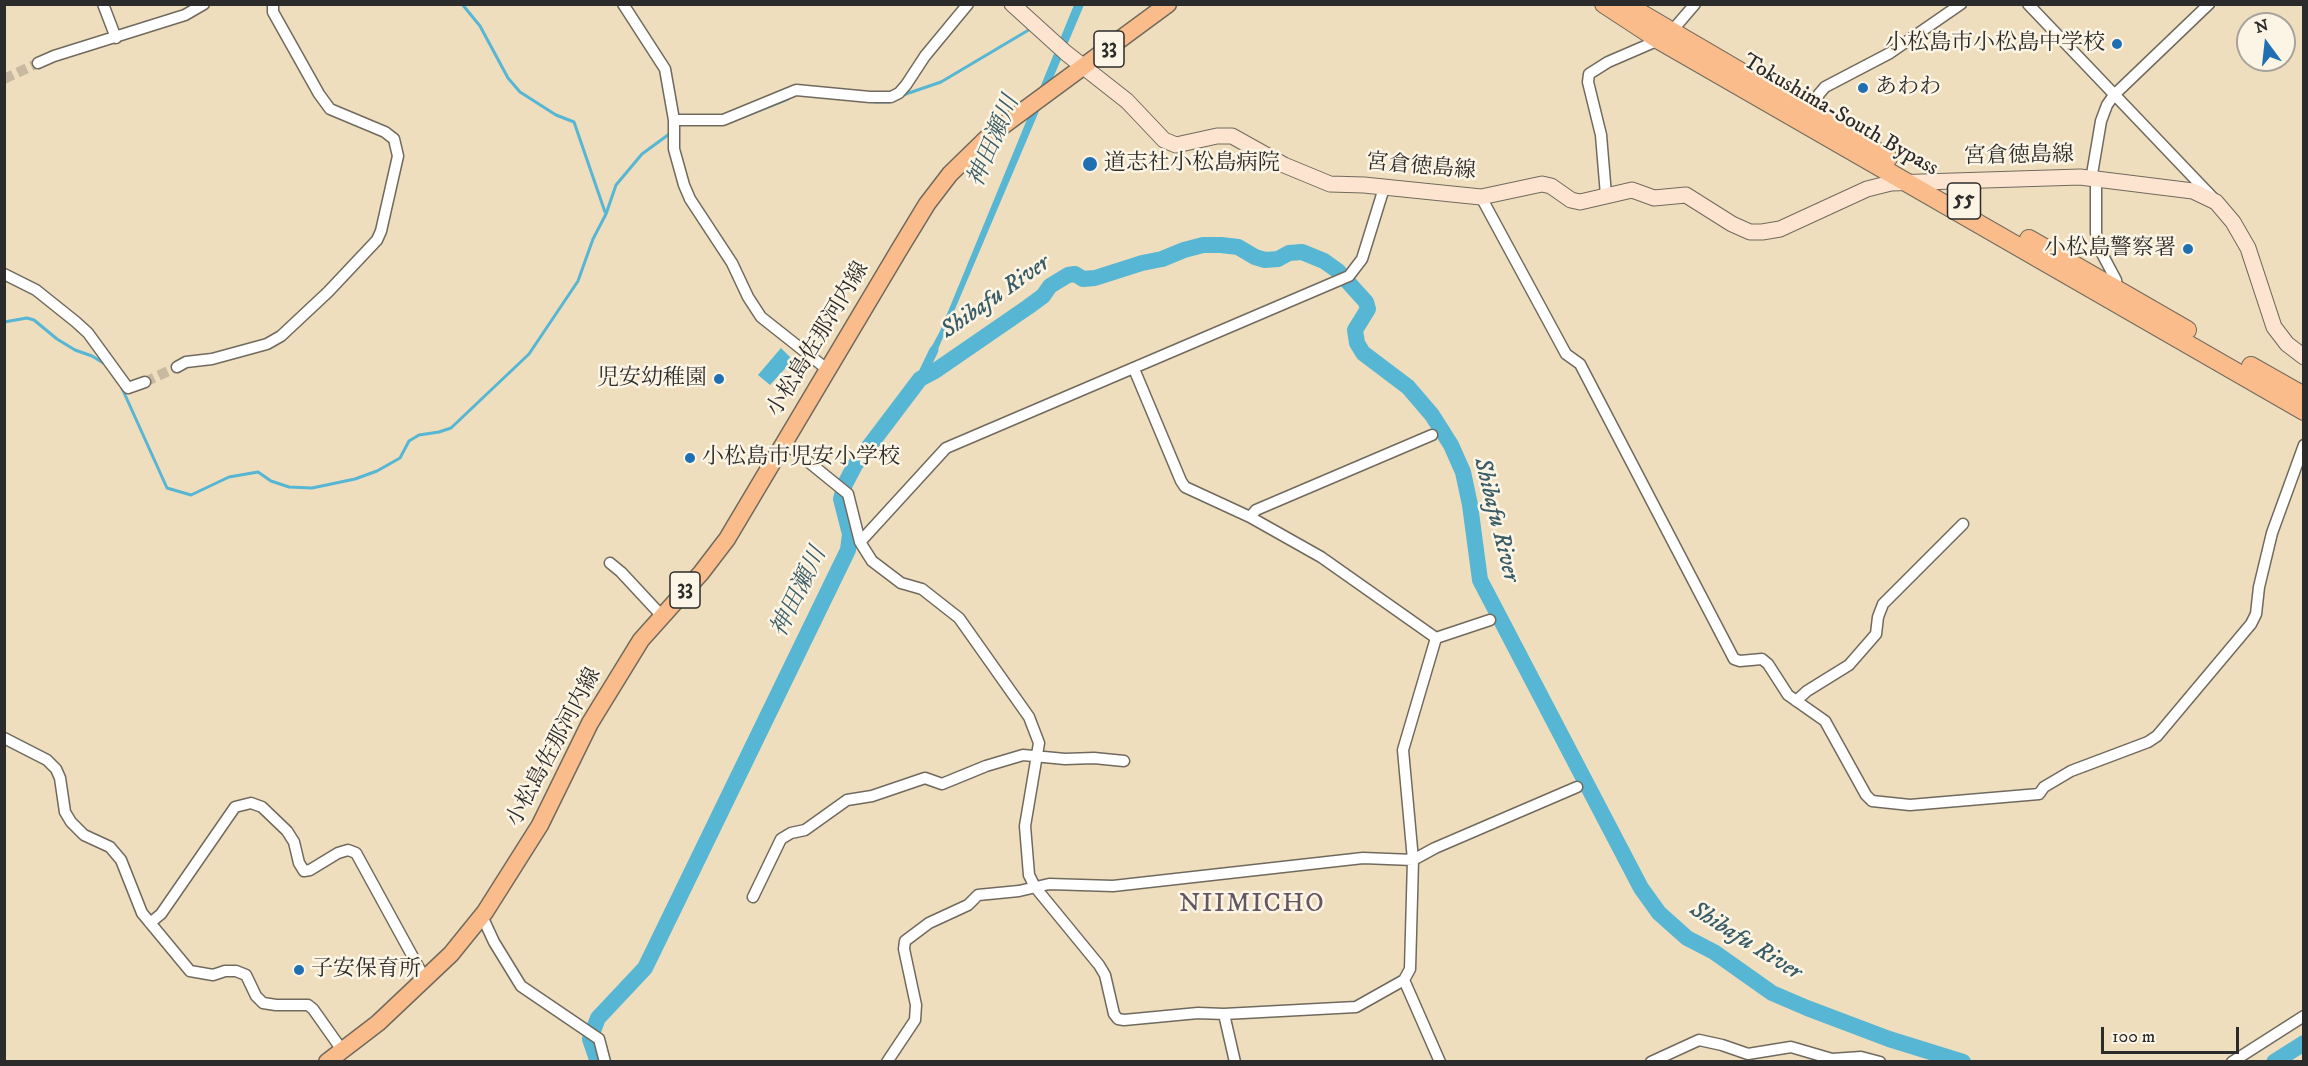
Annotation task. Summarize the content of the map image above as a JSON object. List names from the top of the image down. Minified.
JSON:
{"streets":{"highway":["Tokushima-South Bypass","55"],"main road":["33","宮倉徳島線","小松島佐那河内線"]},"crossings":[["Tokushima-South Bypass","宮倉徳島線"],["宮倉徳島線","小松島佐那河内線"]],"districts":["NIIMICHO"],"water":["神田瀬川","Shibafu River"],"places":["小松島市小松島中学校","あわわ","道志社小松島病院","小松島警察署","児安幼稚園","小松島市児安小学校","子安保育所"],"scale_bar":"100 m","north":"top"}
